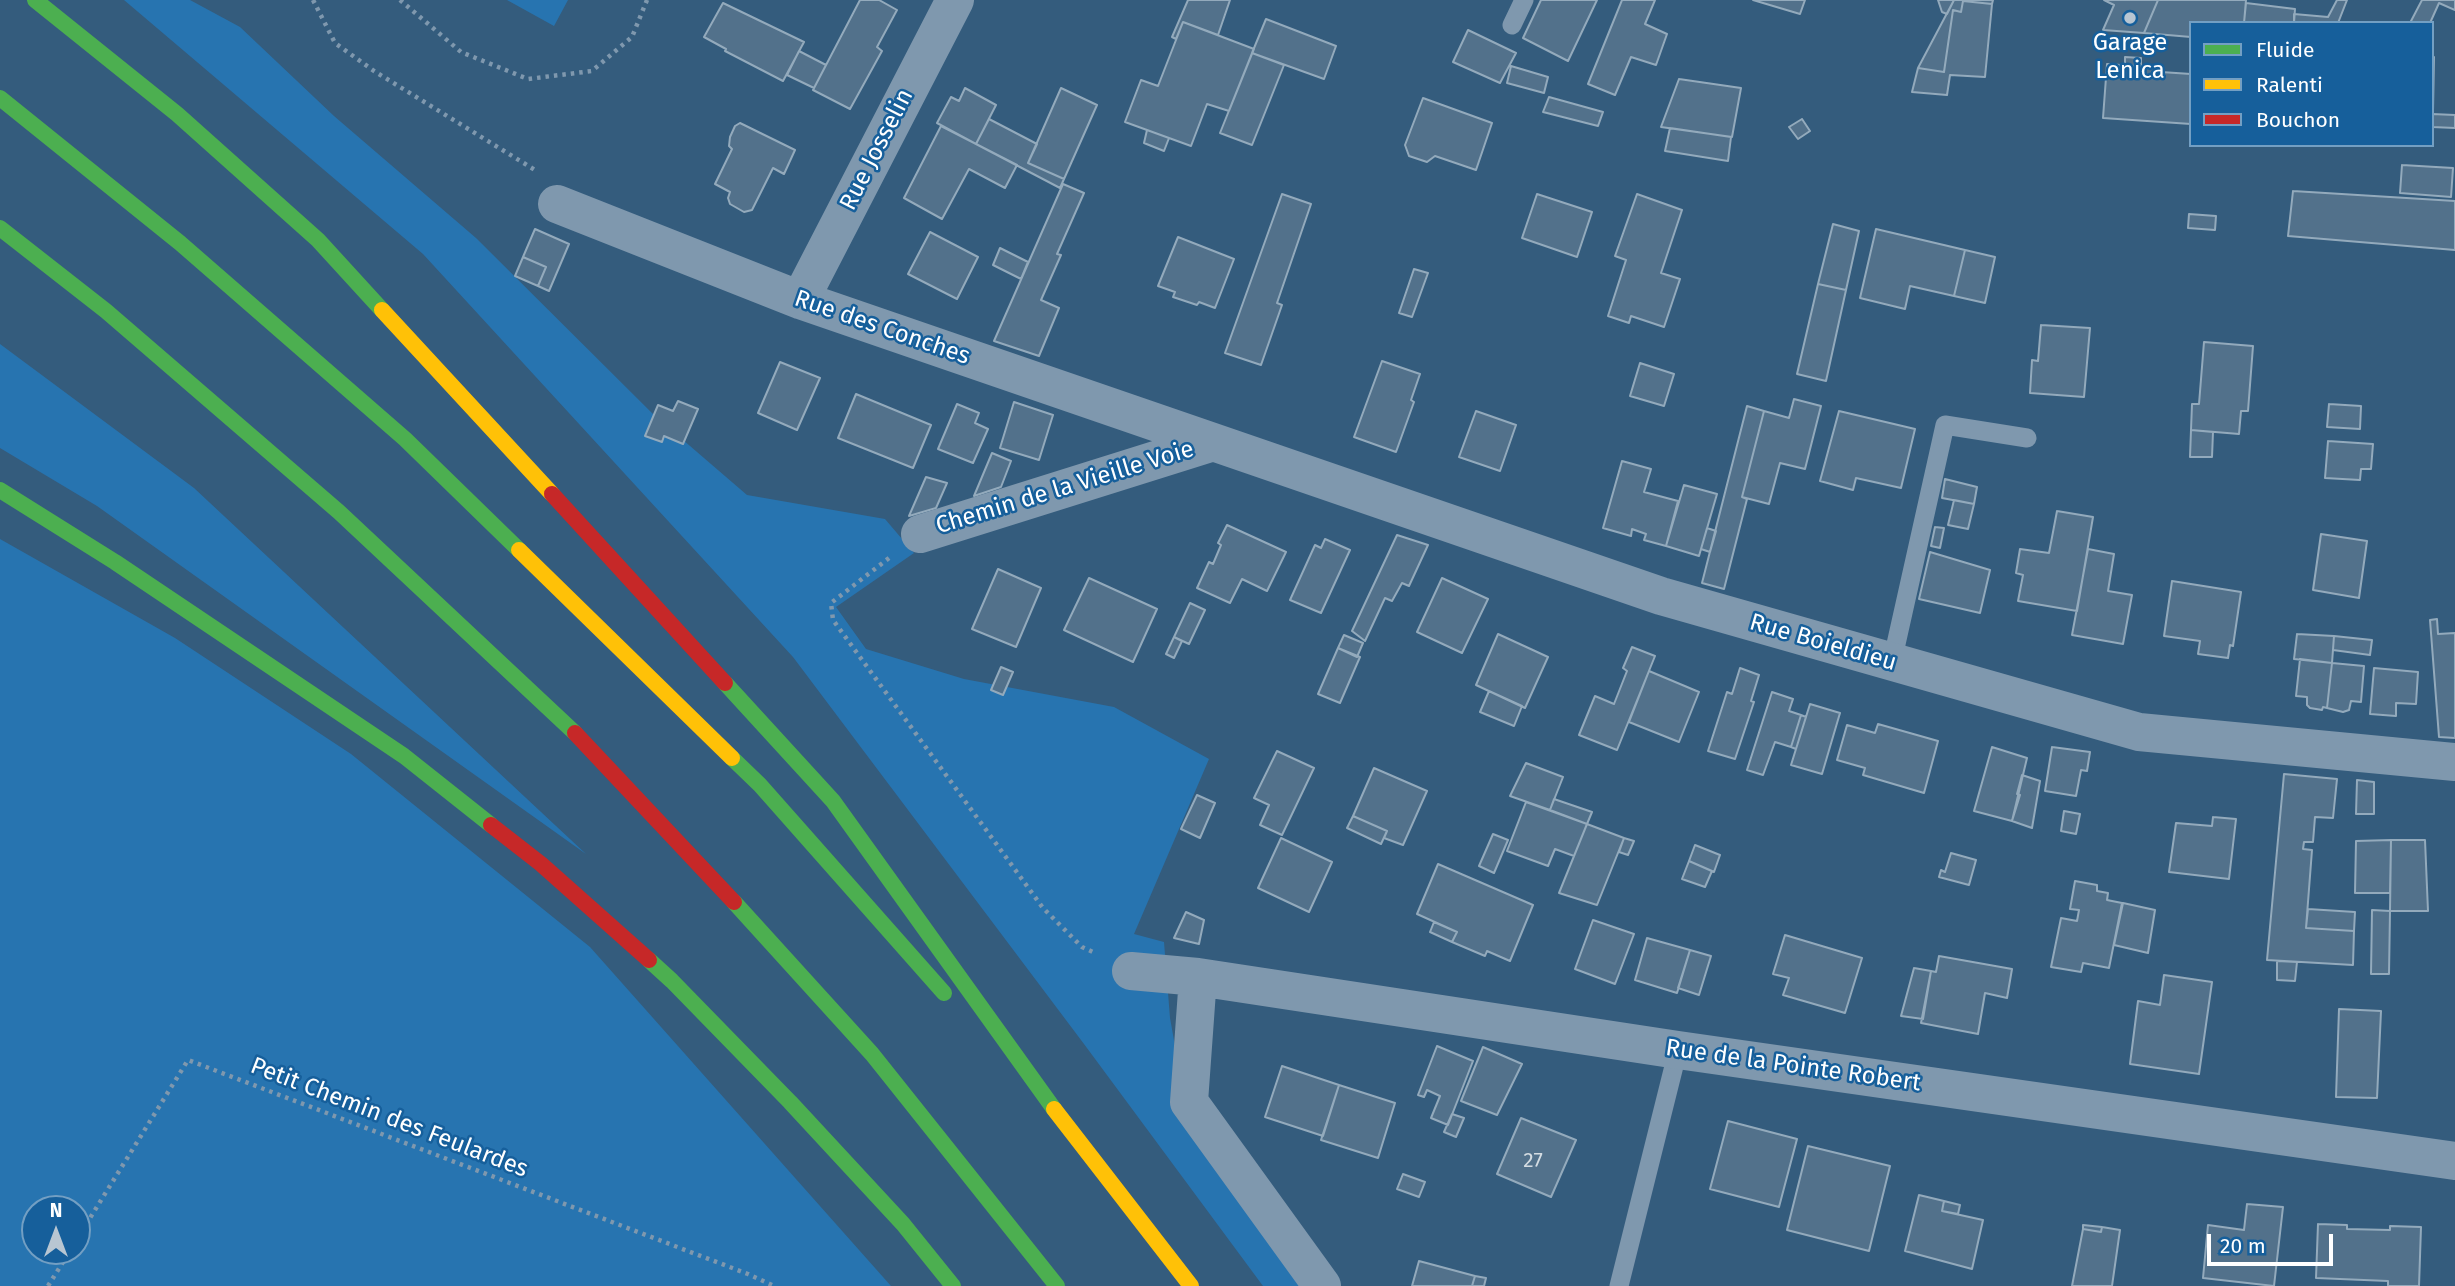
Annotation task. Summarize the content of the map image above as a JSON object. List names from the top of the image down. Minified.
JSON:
{"streets":{"street":["Rue Josselin","Rue des Conches","Chemin de la Vieille Voie","Rue Boieldieu","Rue de la Pointe Robert"],"path":["Petit Chemin des Feulardes"]},"crossings":[["Rue Josselin","Rue des Conches"],["Rue des Conches","Chemin de la Vieille Voie"],["Rue des Conches","Rue Boieldieu"],["Chemin de la Vieille Voie","Rue Boieldieu"]],"places":["Garage Lenica"],"house_numbers":["27"],"legend":["Fluide","Ralenti","Bouchon"],"scale_bar":"20 m","north":"top"}
